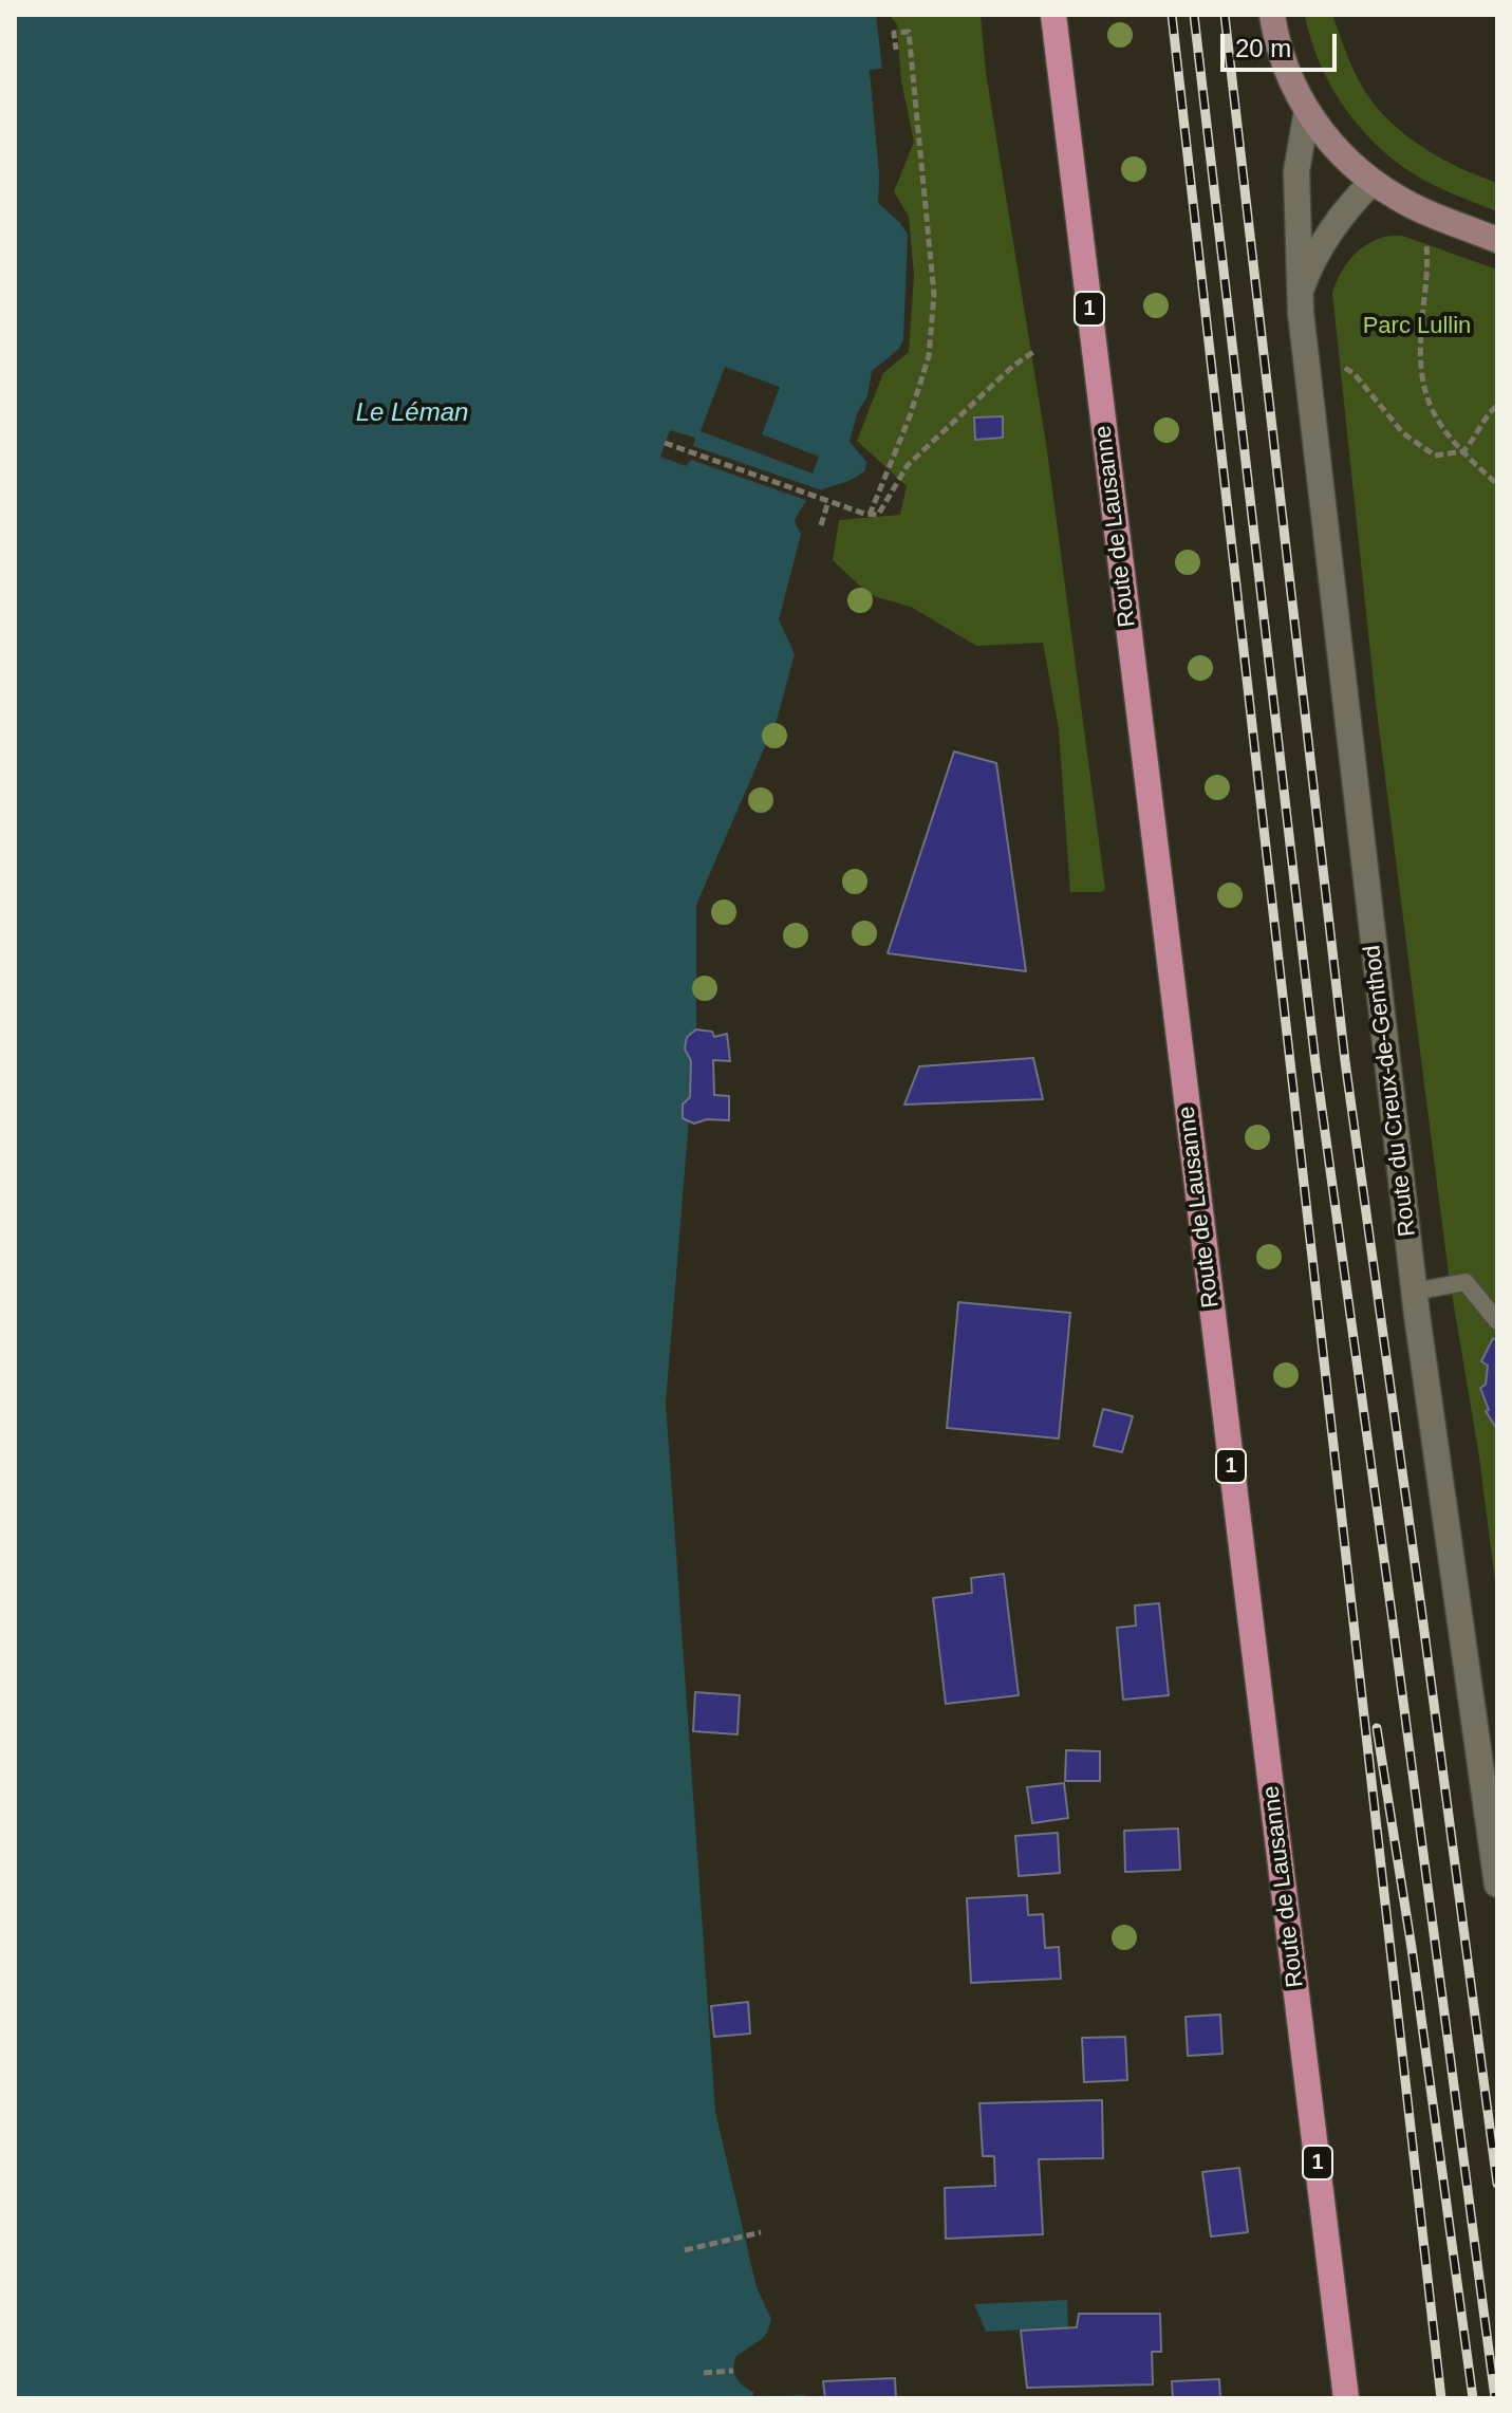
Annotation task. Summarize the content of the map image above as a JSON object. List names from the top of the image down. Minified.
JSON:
{"streets":{"main road":["1","Route de Lausanne"],"street":["Route du Creux-de-Genthod"]},"water":["Le Léman"],"parks":["Parc Lullin"],"scale_bar":"20 m"}
